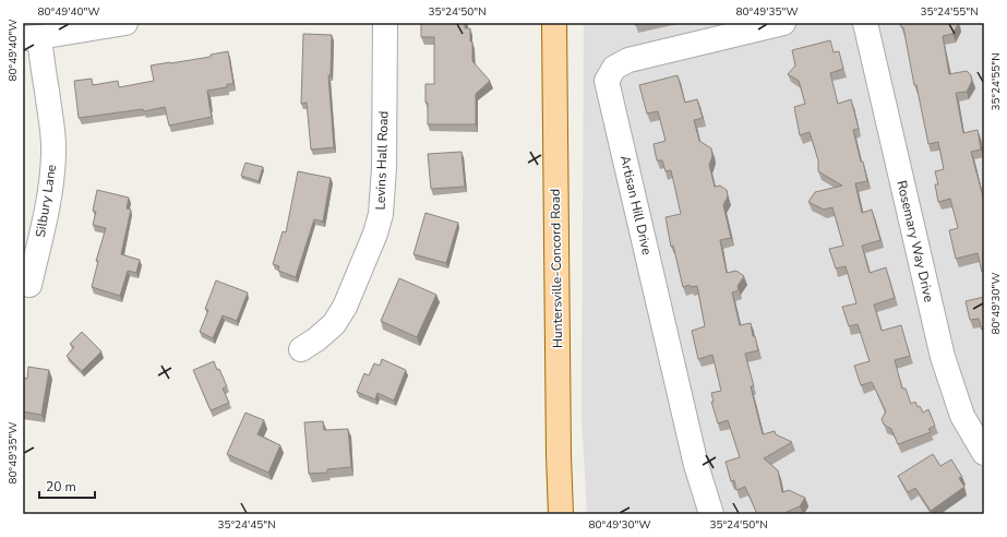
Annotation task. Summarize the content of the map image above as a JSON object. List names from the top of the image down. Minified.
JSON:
{"streets":{"main road":["Huntersville-Concord Road"],"street":["Levins Hall Road","Silbury Lane","Artisan Hill Drive","Rosemary Way Drive"]},"scale_bar":"20 m","coordinates":["80°49'40\"W","35°24'50\"N","80°49'35\"W","35°24'55\"N","80°49'30\"W","35°24'45\"N"]}
